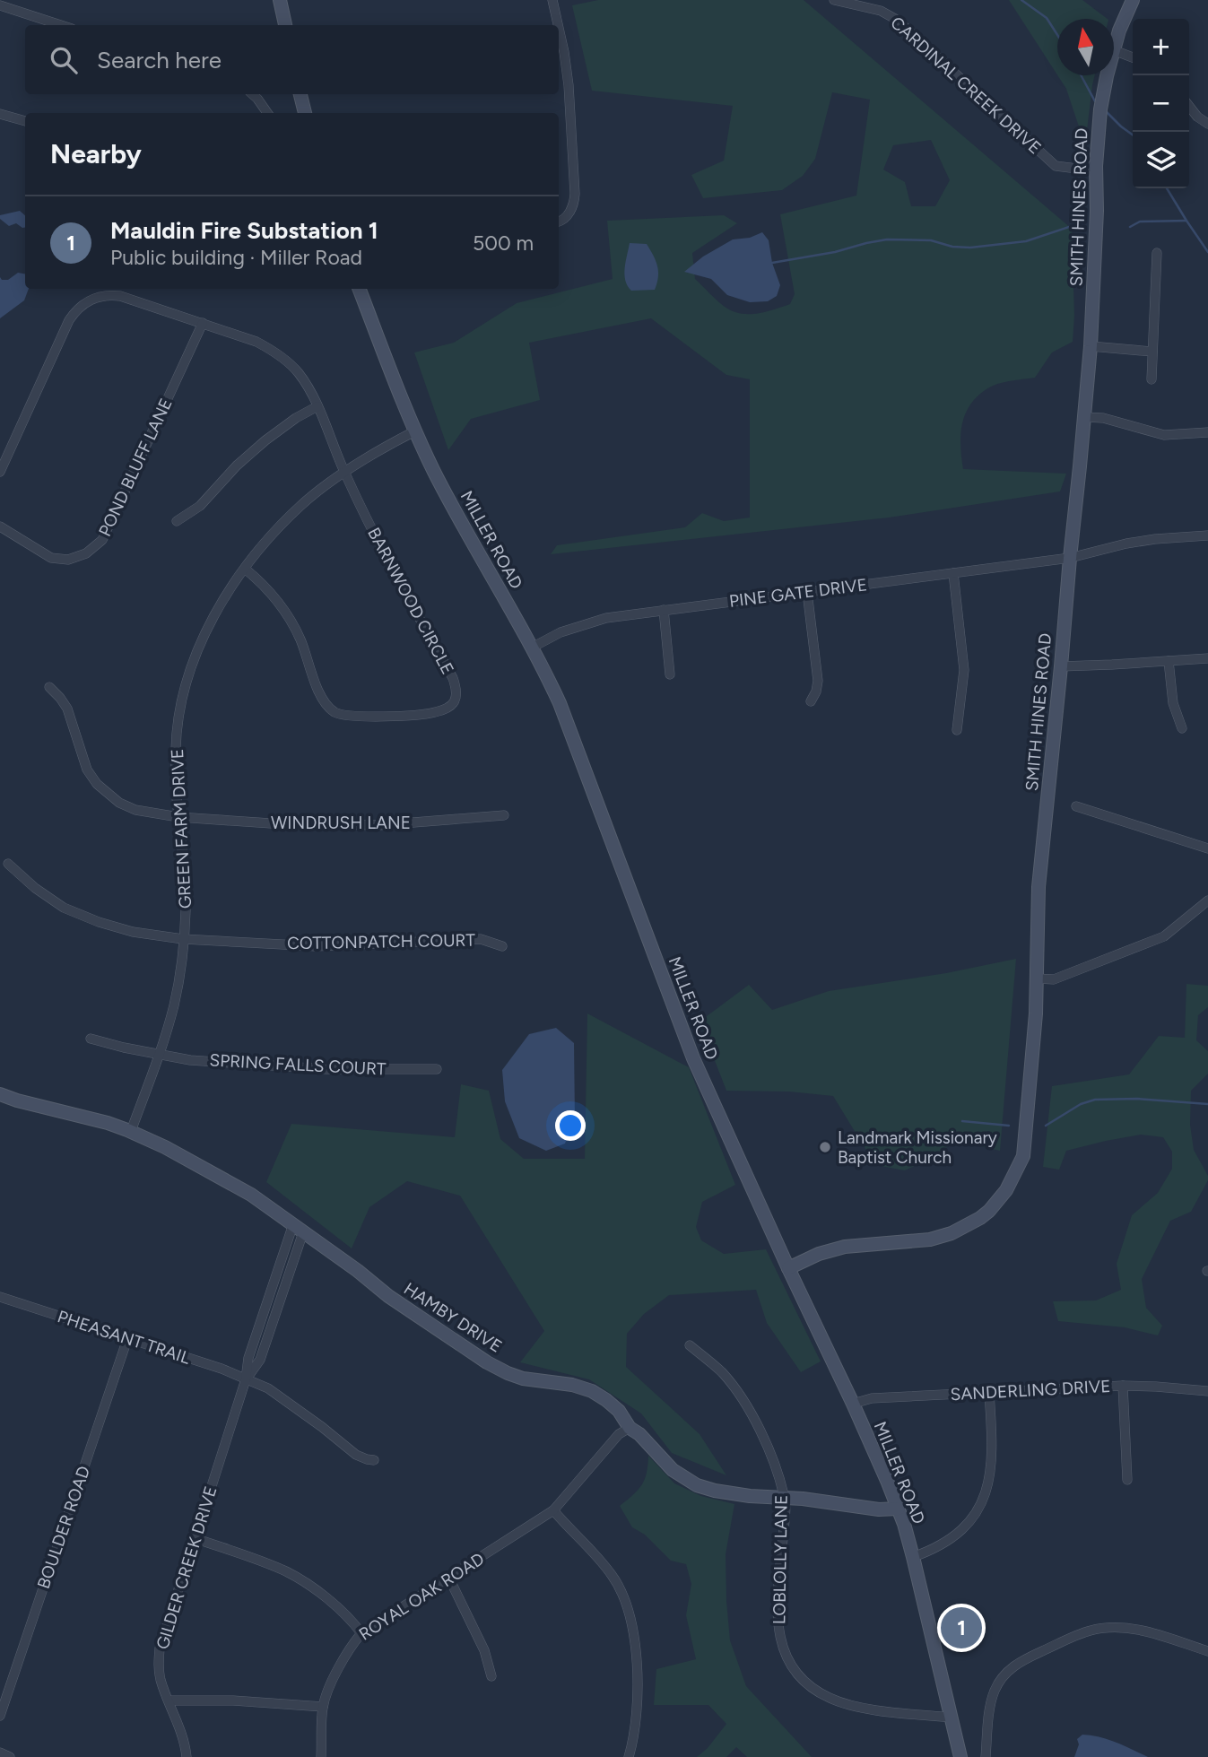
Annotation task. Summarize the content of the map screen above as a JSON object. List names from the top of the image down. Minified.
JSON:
{"streets":{"street":["CARDINAL CREEK DRIVE","SMITH HINES ROAD","POND BLUFF LANE","MILLER ROAD","PINE GATE DRIVE","BARNWOOD CIRCLE","WINDRUSH LANE","GREEN FARM DRIVE","COTTONPATCH COURT","SPRING FALLS COURT","HAMBY DRIVE","PHEASANT TRAIL","SANDERLING DRIVE","BOULDER ROAD","LOBLOLLY LANE","GILDER CREEK DRIVE","ROYAL OAK ROAD"]},"crossings":[["CARDINAL CREEK DRIVE","SMITH HINES ROAD"],["SMITH HINES ROAD","MILLER ROAD"],["SMITH HINES ROAD","PINE GATE DRIVE"],["MILLER ROAD","PINE GATE DRIVE"],["MILLER ROAD","GREEN FARM DRIVE"],["MILLER ROAD","HAMBY DRIVE"],["MILLER ROAD","SANDERLING DRIVE"],["MILLER ROAD","LOBLOLLY LANE"],["BARNWOOD CIRCLE","GREEN FARM DRIVE"],["WINDRUSH LANE","GREEN FARM DRIVE"],["GREEN FARM DRIVE","COTTONPATCH COURT"],["GREEN FARM DRIVE","SPRING FALLS COURT"],["GREEN FARM DRIVE","HAMBY DRIVE"],["HAMBY DRIVE","LOBLOLLY LANE"],["HAMBY DRIVE","GILDER CREEK DRIVE"],["HAMBY DRIVE","ROYAL OAK ROAD"],["PHEASANT TRAIL","BOULDER ROAD"],["PHEASANT TRAIL","GILDER CREEK DRIVE"]],"places":["Landmark Missionary Baptist Church"],"north":"top","page":{"map_buttons":["+","−"],"search":"Search here","heading":"Nearby","list":[{"mark":"1","name":"Mauldin Fire Substation 1","note":"Public building · Miller Road","value":"500 m"}],"pins":"1"}}
